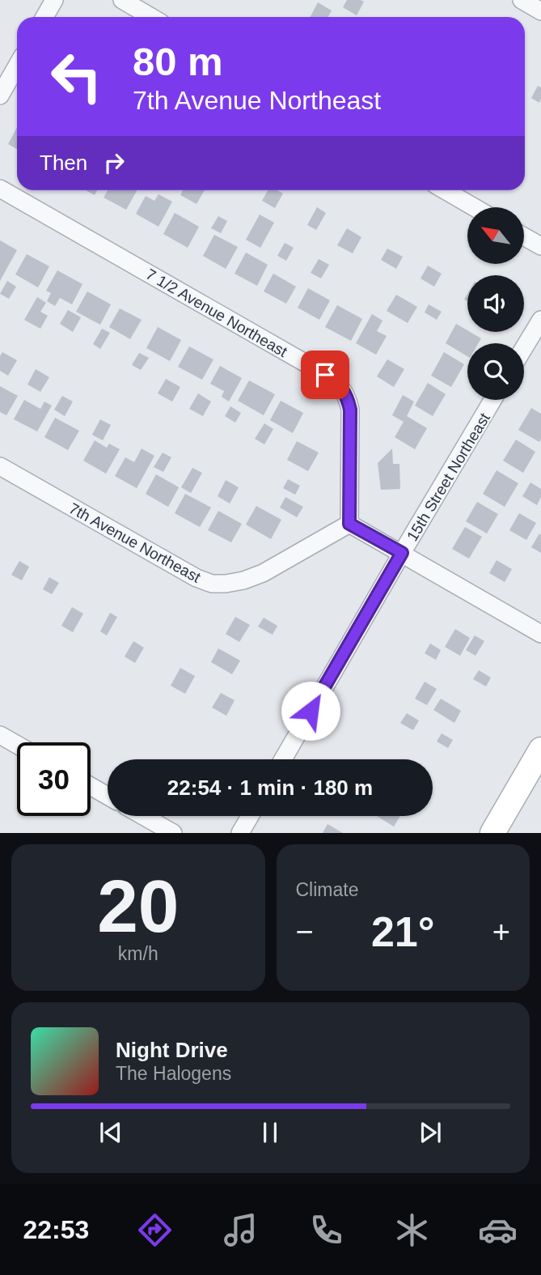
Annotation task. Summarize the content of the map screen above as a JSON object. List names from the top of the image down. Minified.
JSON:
{"streets":{"street":["7 1/2 Avenue Northeast","15th Street Northeast","7th Avenue Northeast"]},"crossings":[["7 1/2 Avenue Northeast","7th Avenue Northeast"]],"north":"top left","page":{"turn":["80 m","7th Avenue Northeast"],"then":"Then","limit":"30","trip":"22:54 · 1 min · 180 m","tile":[["20","km/h"],"Climate"],"heat":["−","21°","+"],"song":["Night Drive","The Halogens"],"tabs":"22:53"}}
